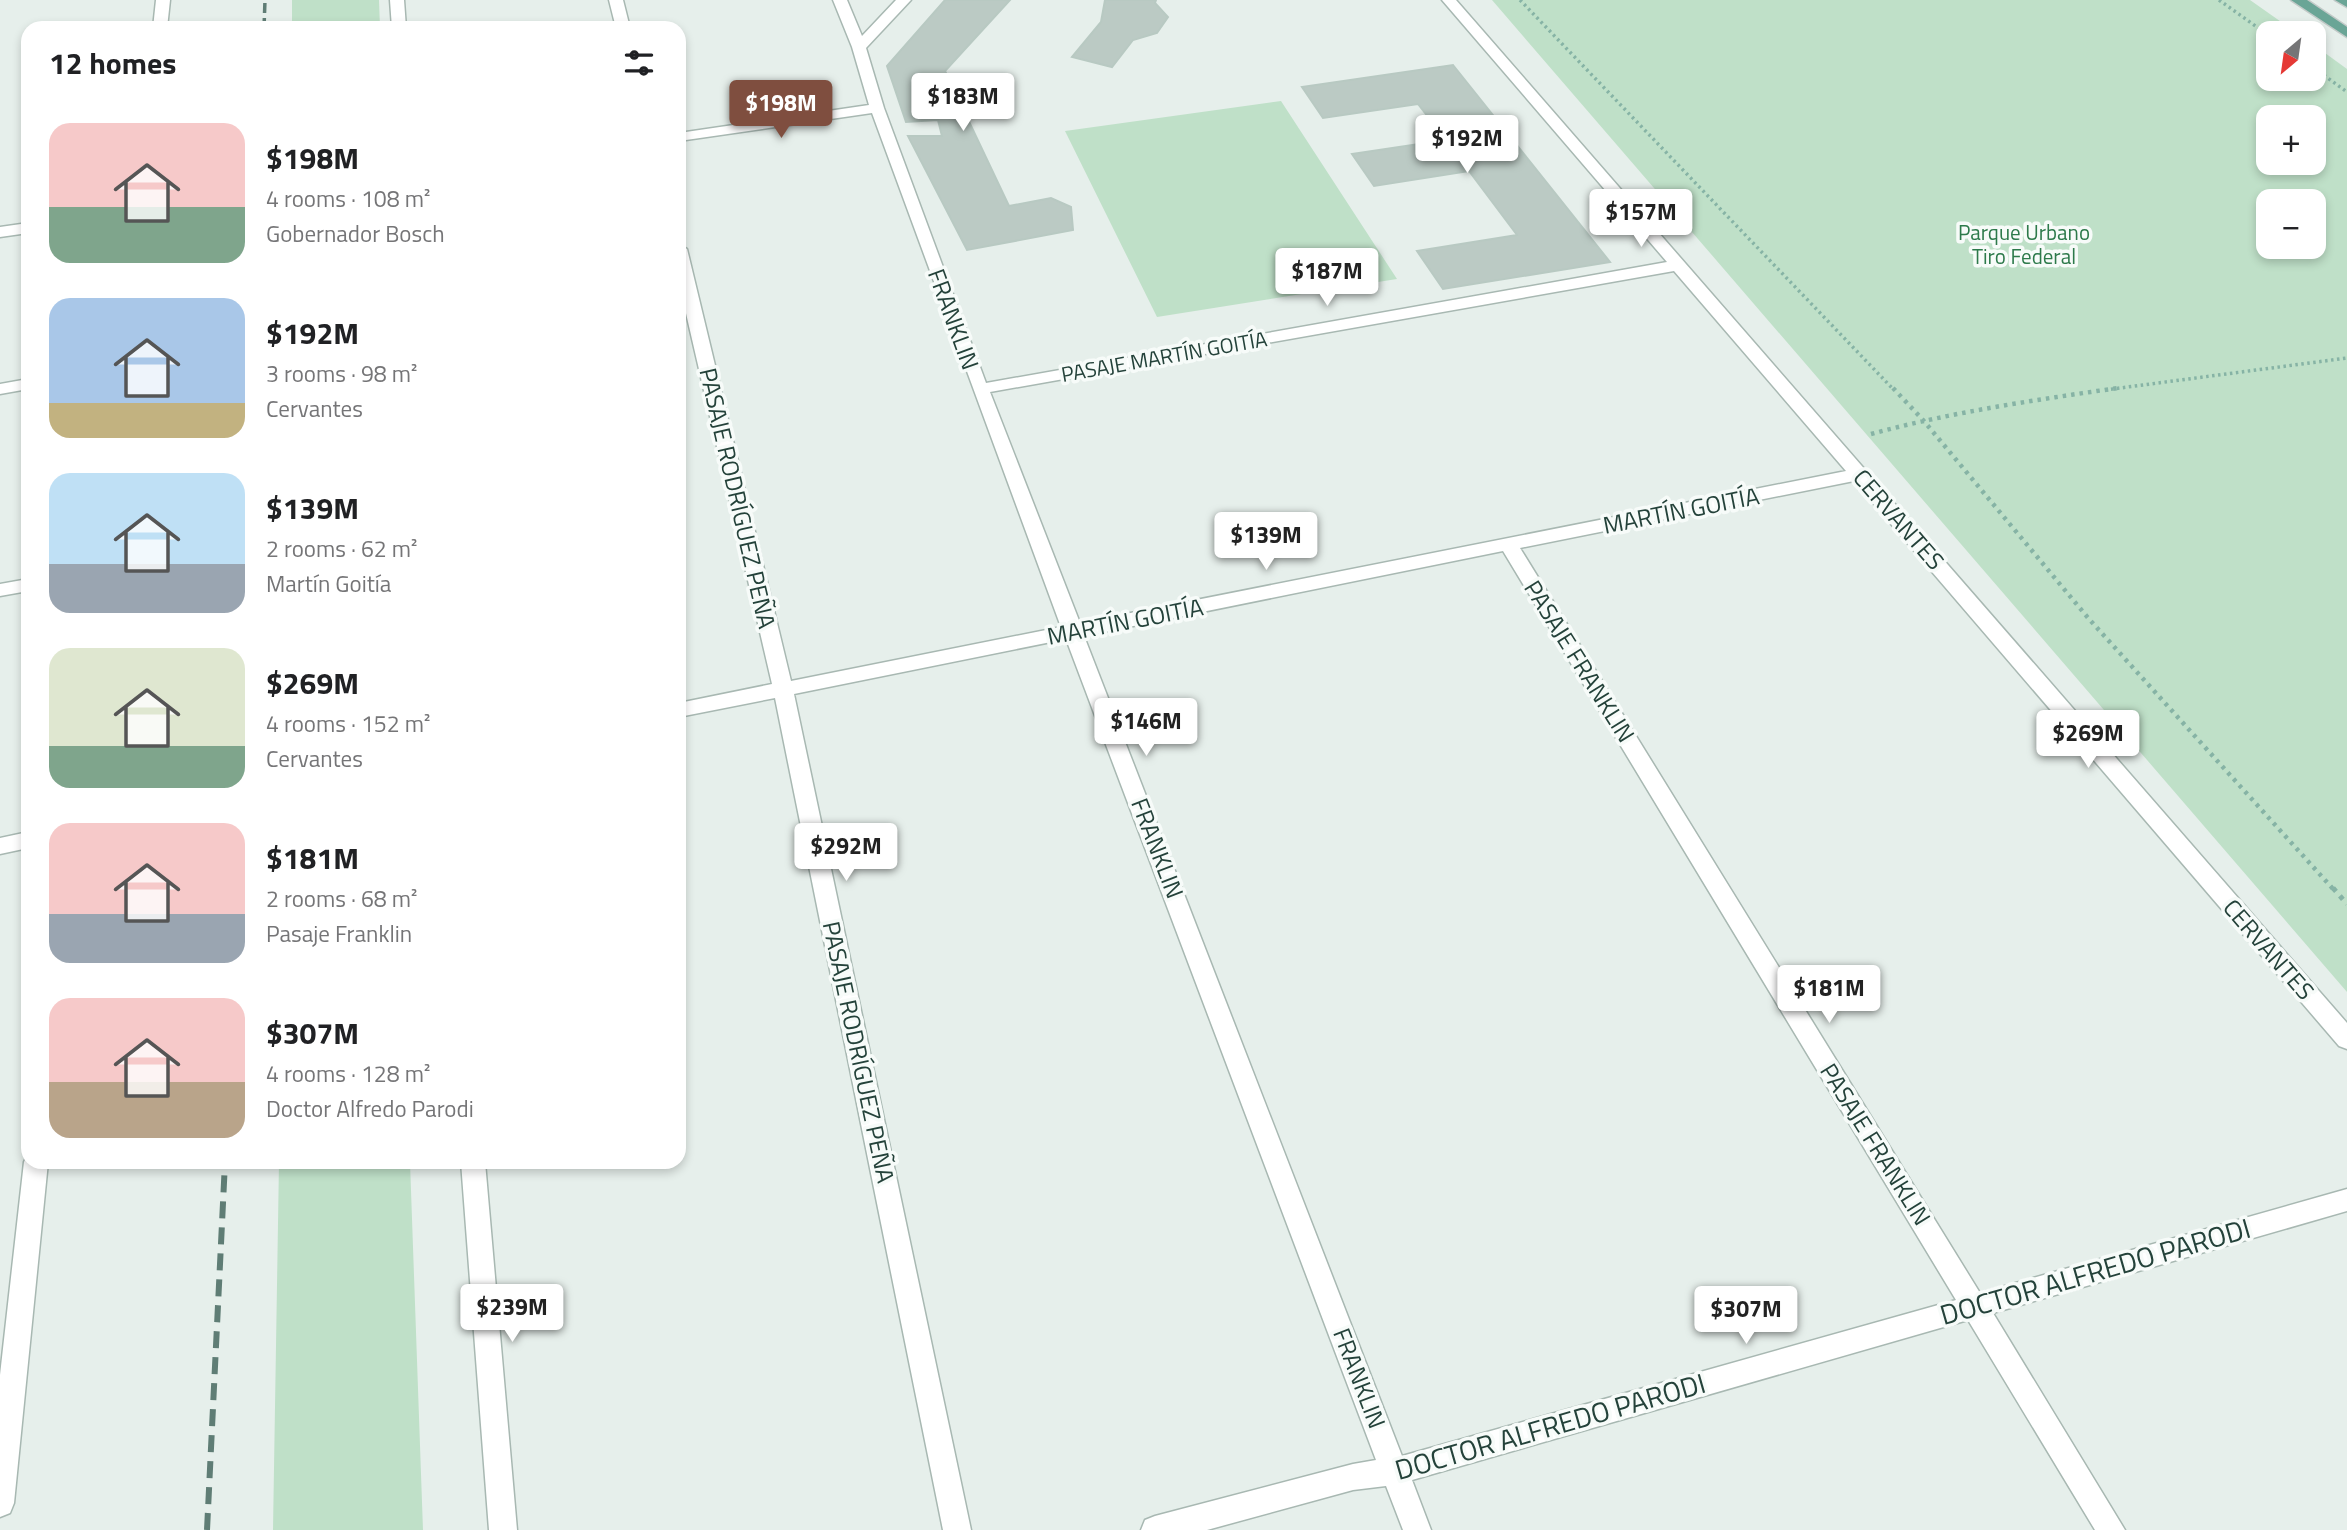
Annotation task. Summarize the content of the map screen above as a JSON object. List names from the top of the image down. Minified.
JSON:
{"streets":{"street":["FRANKLIN","PASAJE MARTÍN GOITÍA","PASAJE RODRÍGUEZ PEÑA","MARTÍN GOITÍA","CERVANTES","PASAJE FRANKLIN","DOCTOR ALFREDO PARODI"]},"crossings":[["FRANKLIN","PASAJE MARTÍN GOITÍA"],["FRANKLIN","MARTÍN GOITÍA"],["FRANKLIN","DOCTOR ALFREDO PARODI"],["PASAJE MARTÍN GOITÍA","CERVANTES"],["PASAJE RODRÍGUEZ PEÑA","MARTÍN GOITÍA"],["MARTÍN GOITÍA","CERVANTES"],["MARTÍN GOITÍA","PASAJE FRANKLIN"],["PASAJE FRANKLIN","DOCTOR ALFREDO PARODI"]],"parks":["Parque Urbano Tiro Federal"],"north":"bottom left","page":{"map_buttons":["+","−"],"heading":"12 homes","price":["$183M","$198M","$192M","$157M","$187M","$139M","$146M","$269M","$292M","$181M","$239M","$307M"],"list":[{"name":"$198M","note":"4 rooms · 108 m² · Gobernador Bosch"},{"name":"$192M","note":"3 rooms · 98 m² · Cervantes"},{"name":"$139M","note":"2 rooms · 62 m² · Martín Goitía"},{"name":"$269M","note":"4 rooms · 152 m² · Cervantes"},{"name":"$181M","note":"2 rooms · 68 m² · Pasaje Franklin"},{"name":"$307M","note":"4 rooms · 128 m² · Doctor Alfredo Parodi"}]}}
